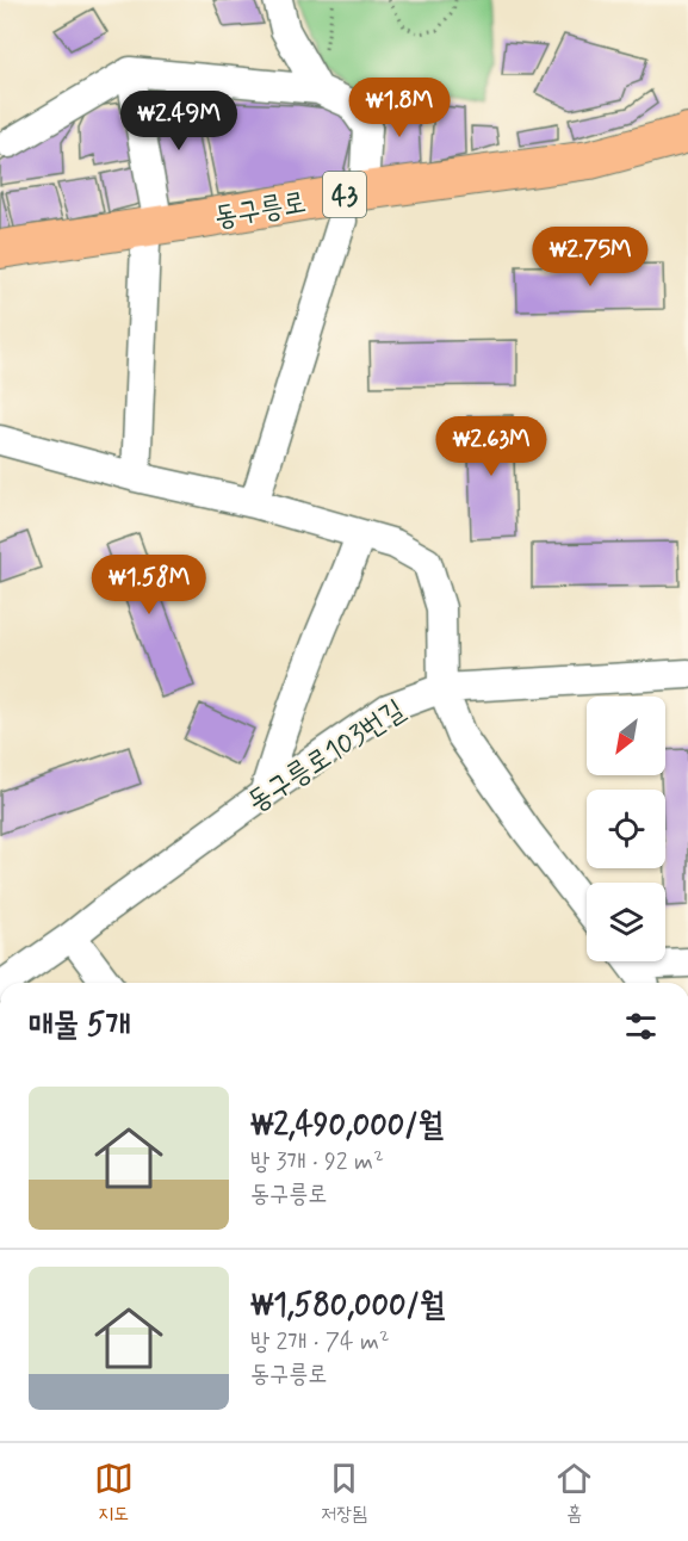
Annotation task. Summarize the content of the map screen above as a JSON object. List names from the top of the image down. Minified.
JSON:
{"streets":{"main road":["43","동구릉로"],"street":["동구릉로103번길"]},"north":"bottom left","page":{"price":["₩1.8M","₩2.49M","₩2.75M","₩2.63M","₩1.58M"],"heading":"매물 5개","list":[{"name":"₩2,490,000/월","note":"방 3개 · 92 m² · 동구릉로"},{"name":"₩1,580,000/월","note":"방 2개 · 74 m² · 동구릉로"}],"tabs":["지도","저장됨","홈"]}}
